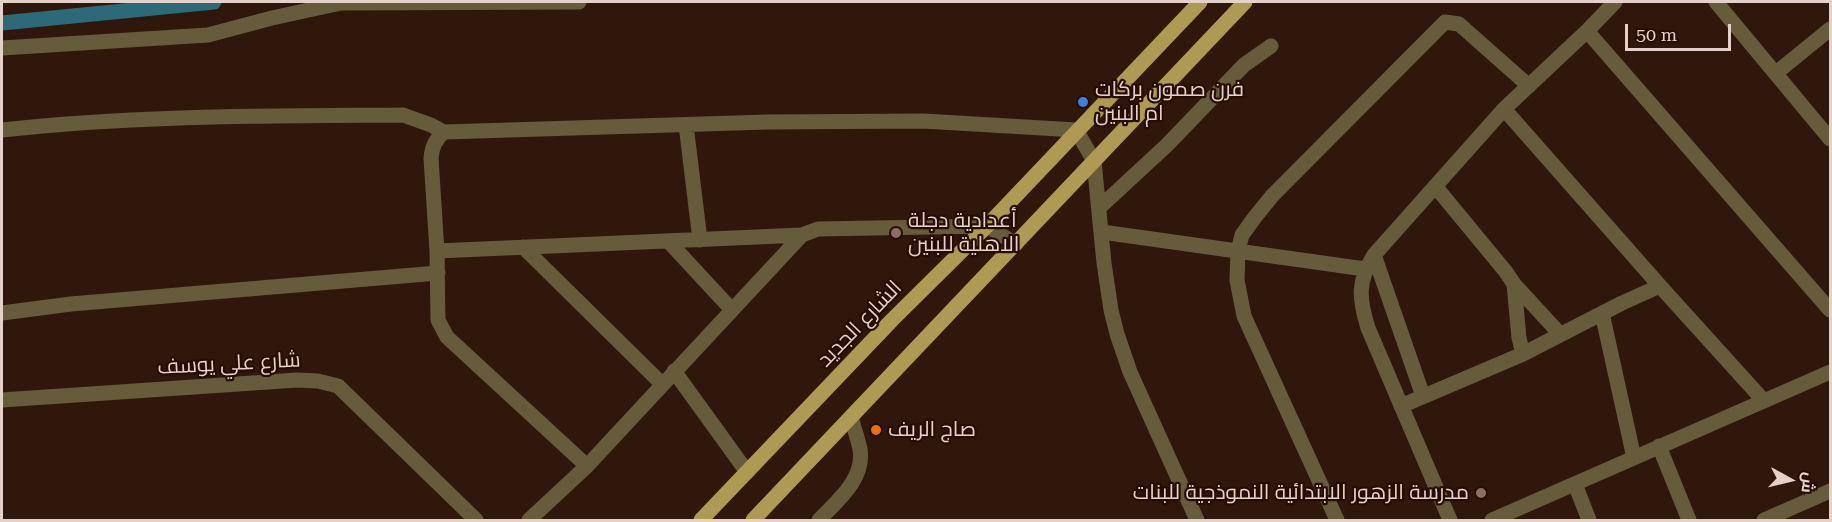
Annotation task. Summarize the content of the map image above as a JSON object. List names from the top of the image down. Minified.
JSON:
{"streets":{"main road":["الشارع الجديد"],"street":["شارع علي يوسف"]},"places":["فرن صمون بركات ام البنين","أعدادية دجلة الاهلية للبنين","صاج الريف","مدرسة الزهور الابتدائية النموذجية للبنات"],"scale_bar":"50 m","north":"right"}
